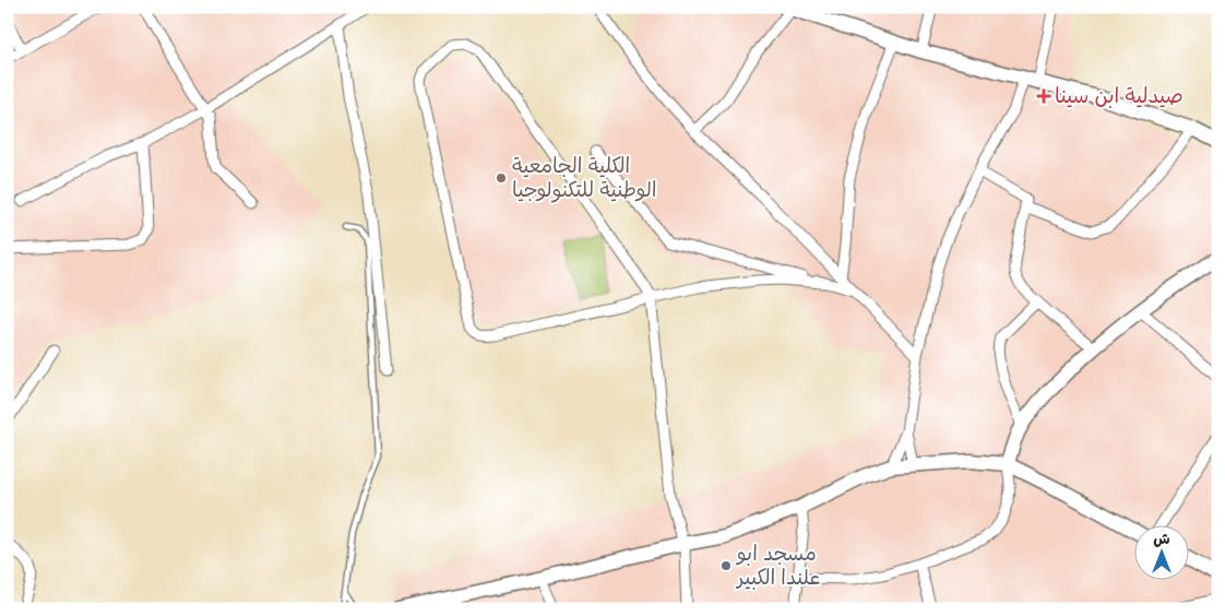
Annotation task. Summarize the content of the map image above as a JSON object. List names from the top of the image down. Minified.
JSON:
{"places":{"health":["صيدلية ابن سينا"],"other":["الكلية الجامعية الوطنية للتكنولوجيا","مسجد ابو علندا الكبير"]},"north":"top"}
